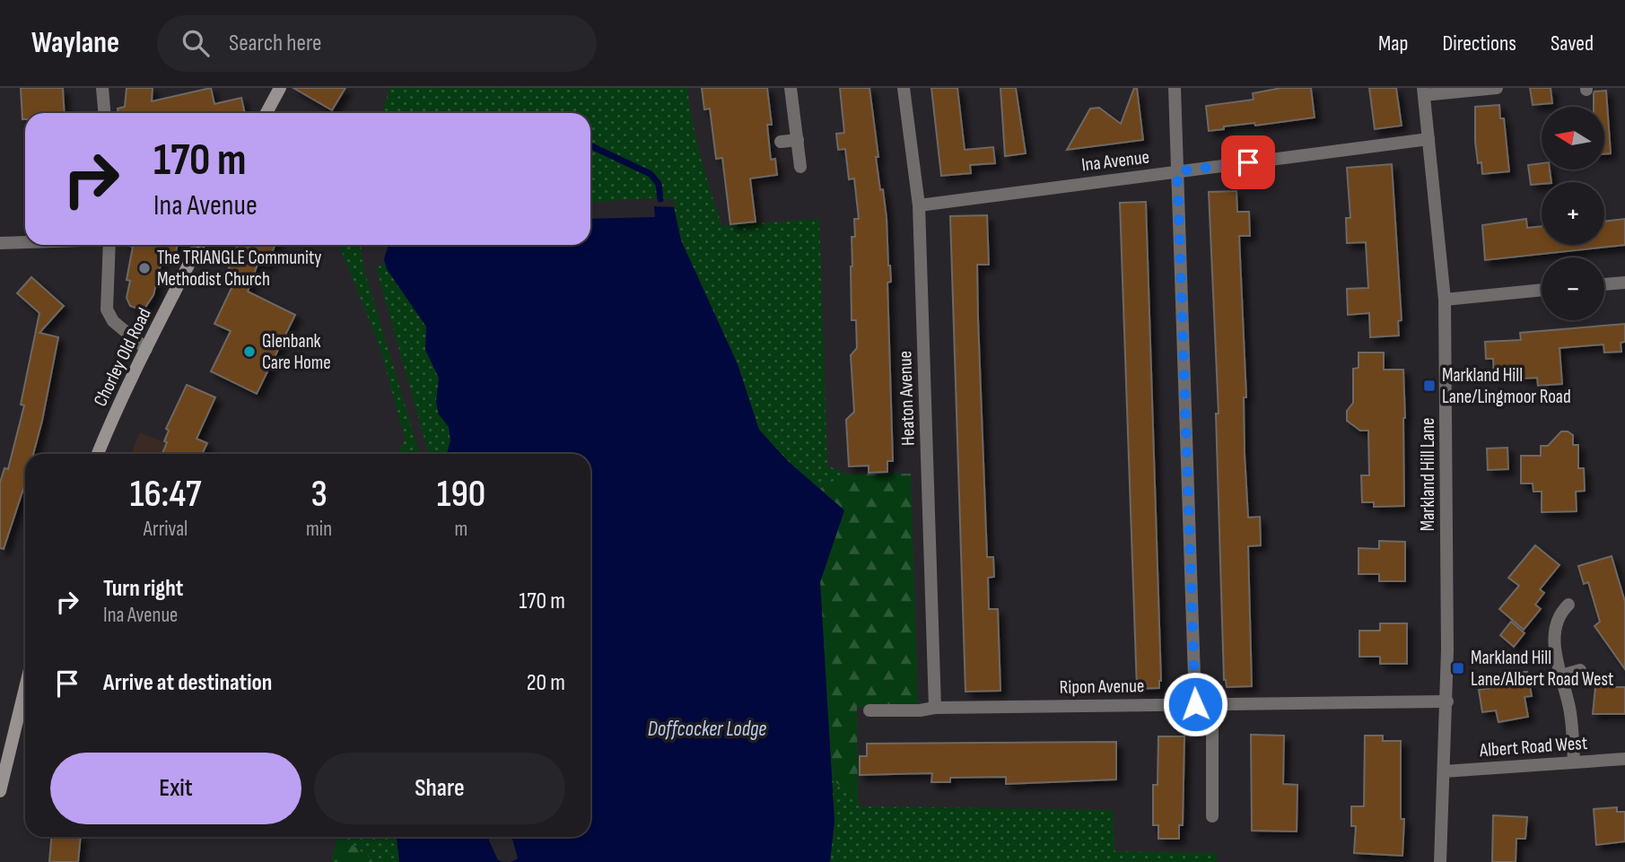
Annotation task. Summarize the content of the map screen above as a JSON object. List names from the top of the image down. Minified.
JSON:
{"streets":{"main road":["Chorley Old Road"],"street":["Ina Avenue","Heaton Avenue","Markland Hill Lane","Ripon Avenue","Albert Road West"]},"crossings":[["Ina Avenue","Heaton Avenue"],["Ina Avenue","Markland Hill Lane"],["Heaton Avenue","Ripon Avenue"],["Markland Hill Lane","Ripon Avenue"],["Markland Hill Lane","Albert Road West"]],"water":["Doffcocker Lodge"],"places":{"other":["The TRIANGLE Community Methodist Church","Glenbank Care Home"],"transit":["Markland Hill Lane/Lingmoor Road","Markland Hill Lane/Albert Road West"]},"north":"left","page":{"header":"Waylane","search":"Search here","nav":["Map","Directions","Saved"],"map_buttons":["+","−"],"turn":["170 m","Ina Avenue"],"eta":["16:47","Arrival","3","min","190","m"],"list":[{"name":"Turn right","note":"Ina Avenue","value":"170 m"},{"name":"Arrive at destination","value":"20 m"}],"buttons":["Exit","Share"]}}
